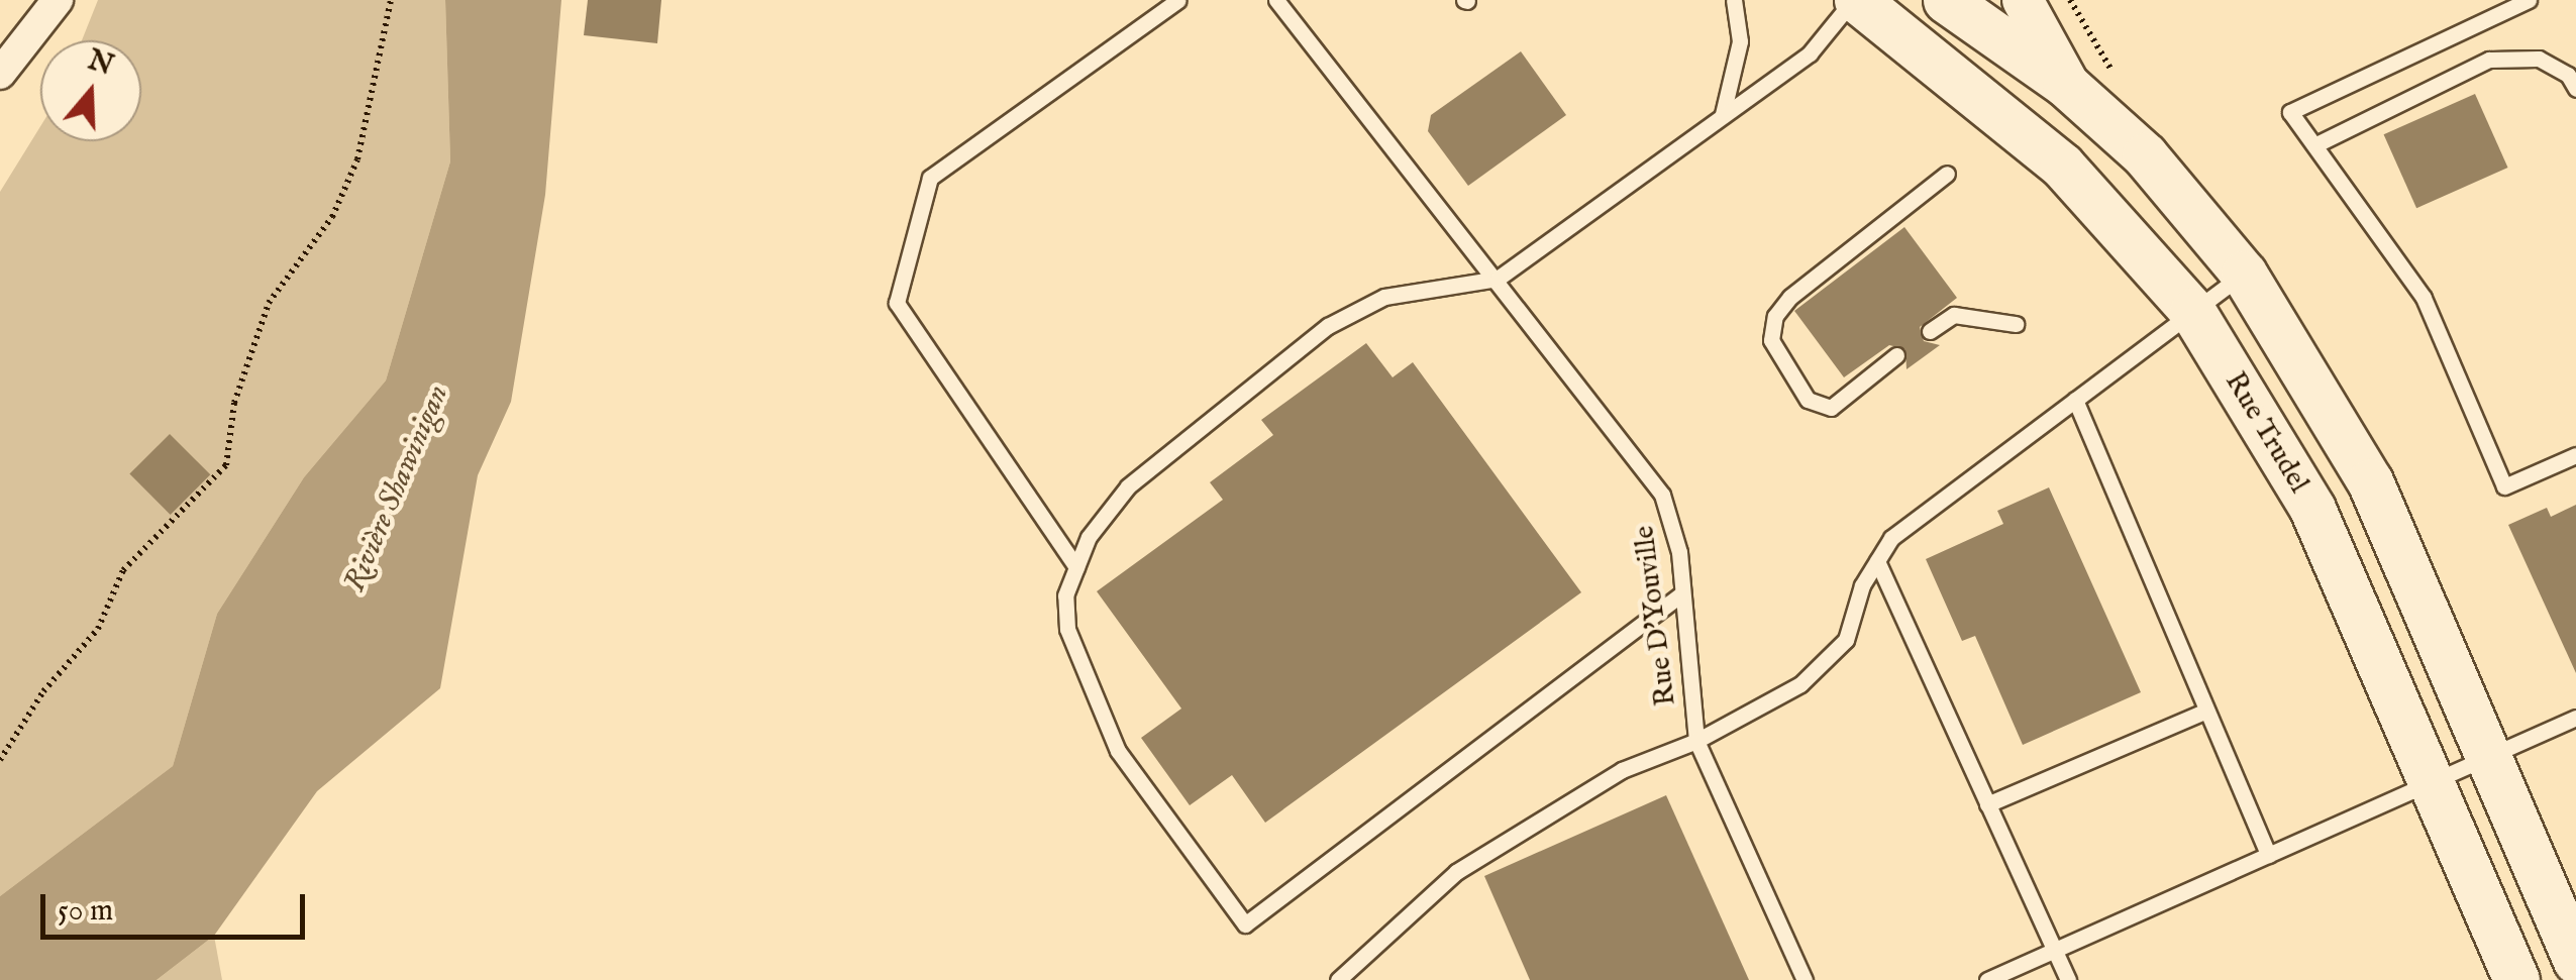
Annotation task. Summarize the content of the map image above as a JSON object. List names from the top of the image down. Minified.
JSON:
{"streets":{"main road":["Rue Trudel"],"lane":["Rue D'Youville"]},"water":["Rivière Shawinigan"],"scale_bar":"50 m","north":"top"}
